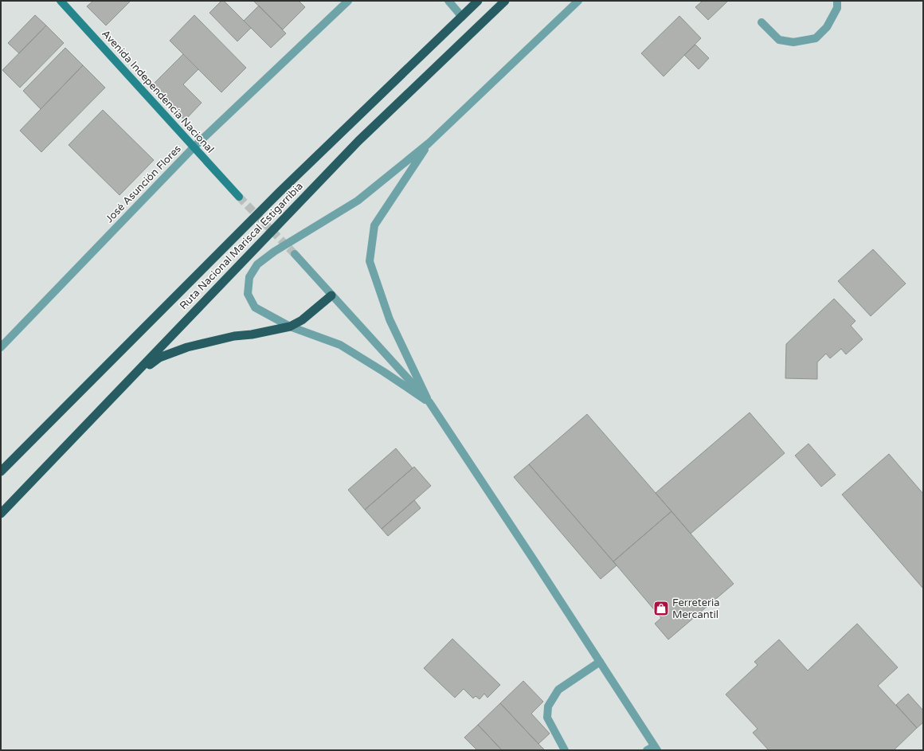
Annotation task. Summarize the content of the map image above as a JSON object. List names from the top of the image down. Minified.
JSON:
{"streets":{"highway":["Ruta Nacional Mariscal Estigarribia"],"main road":["Avenida Independencia Nacional"],"street":["José Asunción Flores"]},"crossings":[["Avenida Independencia Nacional","José Asunción Flores"]],"places":{"shop":["Ferreteria Mercantil"]}}
